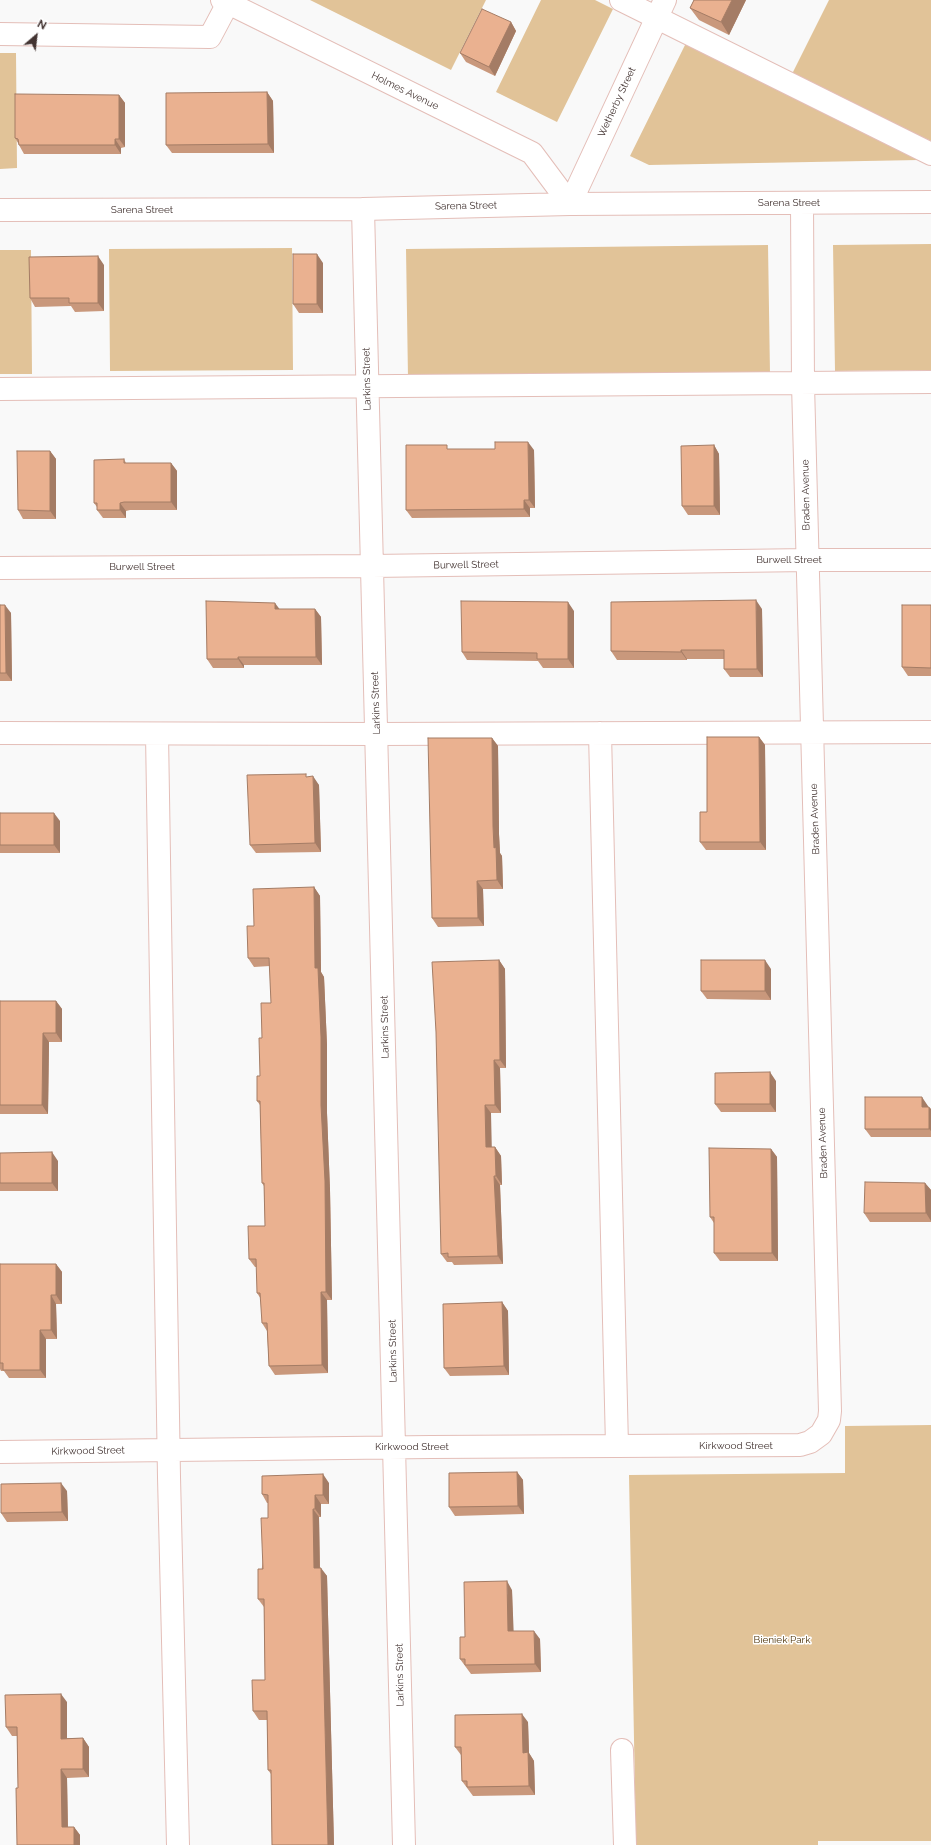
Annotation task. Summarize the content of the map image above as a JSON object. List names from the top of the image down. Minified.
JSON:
{"streets":{"street":["Holmes Avenue","Wetherby Street","Sarena Street","Larkins Street","Braden Avenue","Burwell Street","Kirkwood Street"]},"crossings":[["Holmes Avenue","Wetherby Street"],["Holmes Avenue","Sarena Street"],["Wetherby Street","Sarena Street"],["Sarena Street","Larkins Street"],["Sarena Street","Braden Avenue"],["Larkins Street","Burwell Street"],["Larkins Street","Kirkwood Street"],["Braden Avenue","Burwell Street"],["Braden Avenue","Kirkwood Street"]],"parks":["Bieniek Park"],"north":"top right"}
